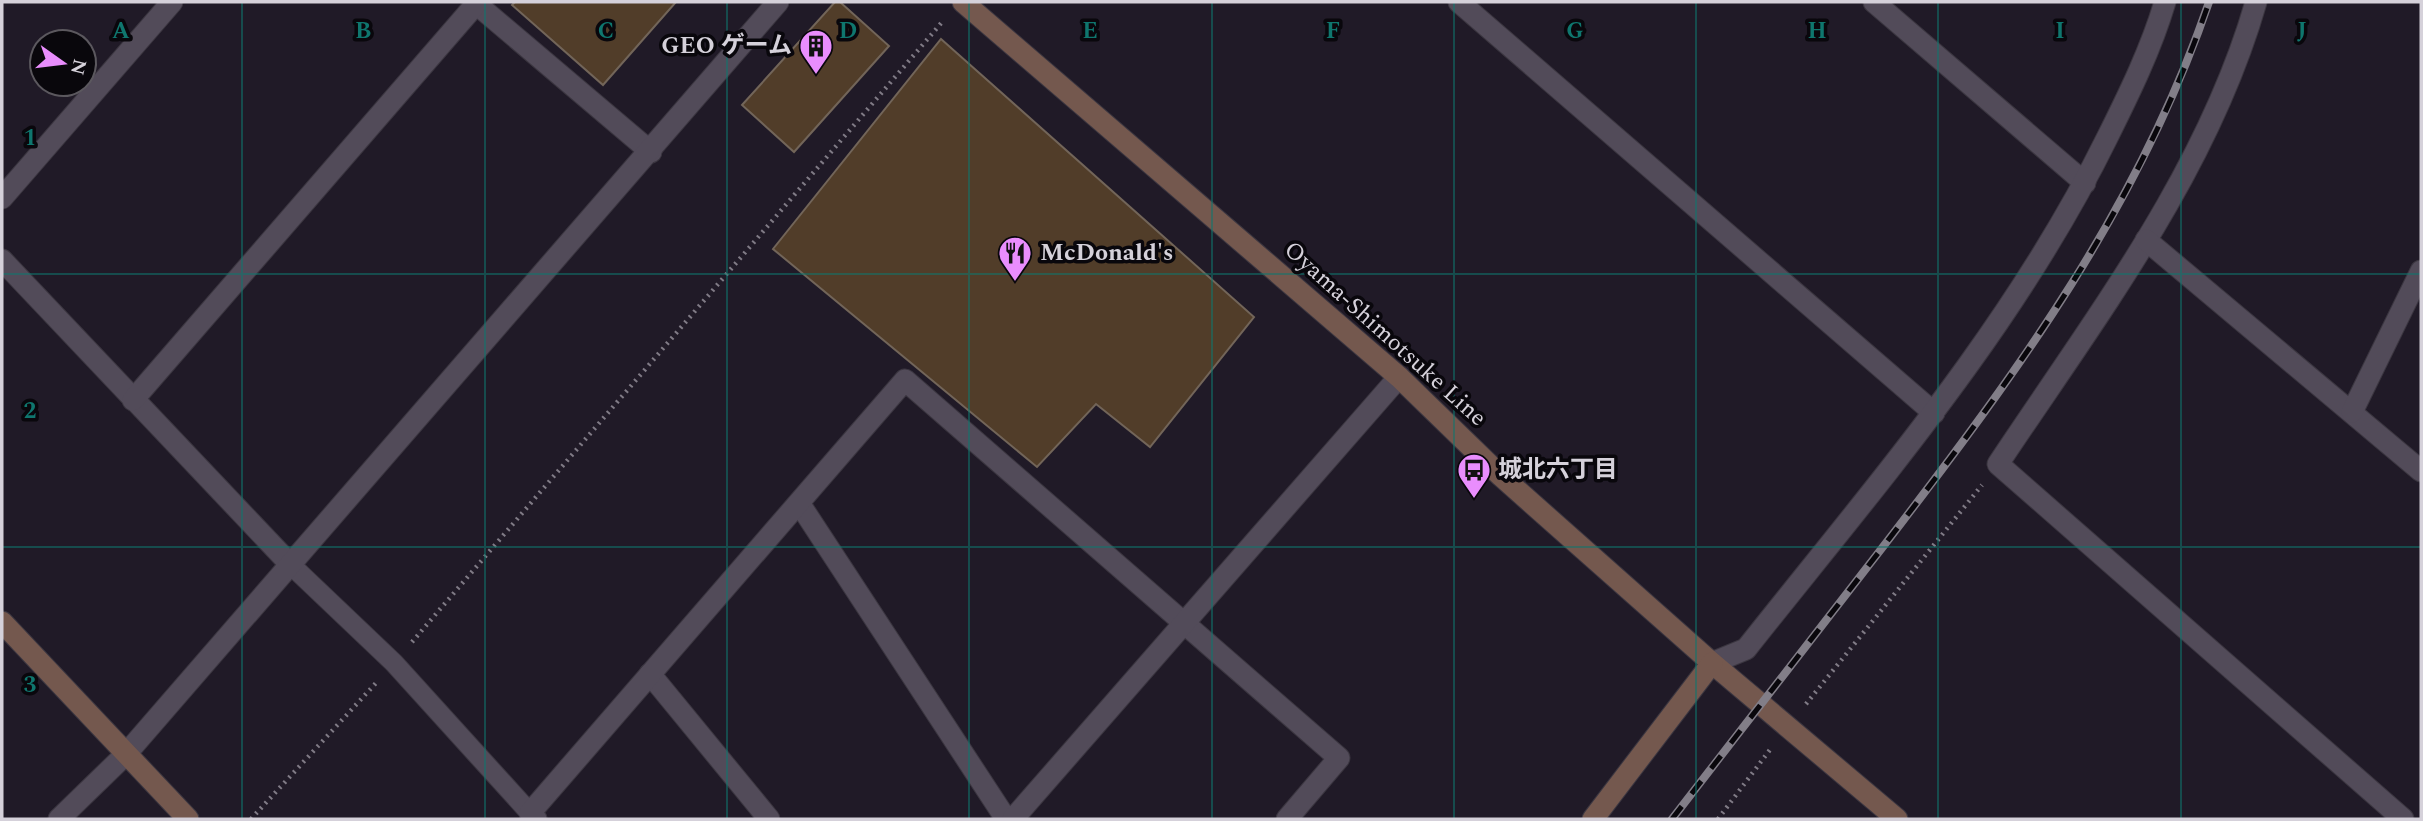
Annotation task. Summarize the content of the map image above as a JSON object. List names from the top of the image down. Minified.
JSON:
{"streets":{"main road":["Oyama-Shimotsuke Line"]},"places":{"building":["GEO ゲーム"],"restaurant":["McDonald's"],"bus stop":["城北六丁目"]},"north":"right","grid":{"columns":["A","B","C","D","E","F","G","H","I","J"],"rows":["1","2","3"]}}
